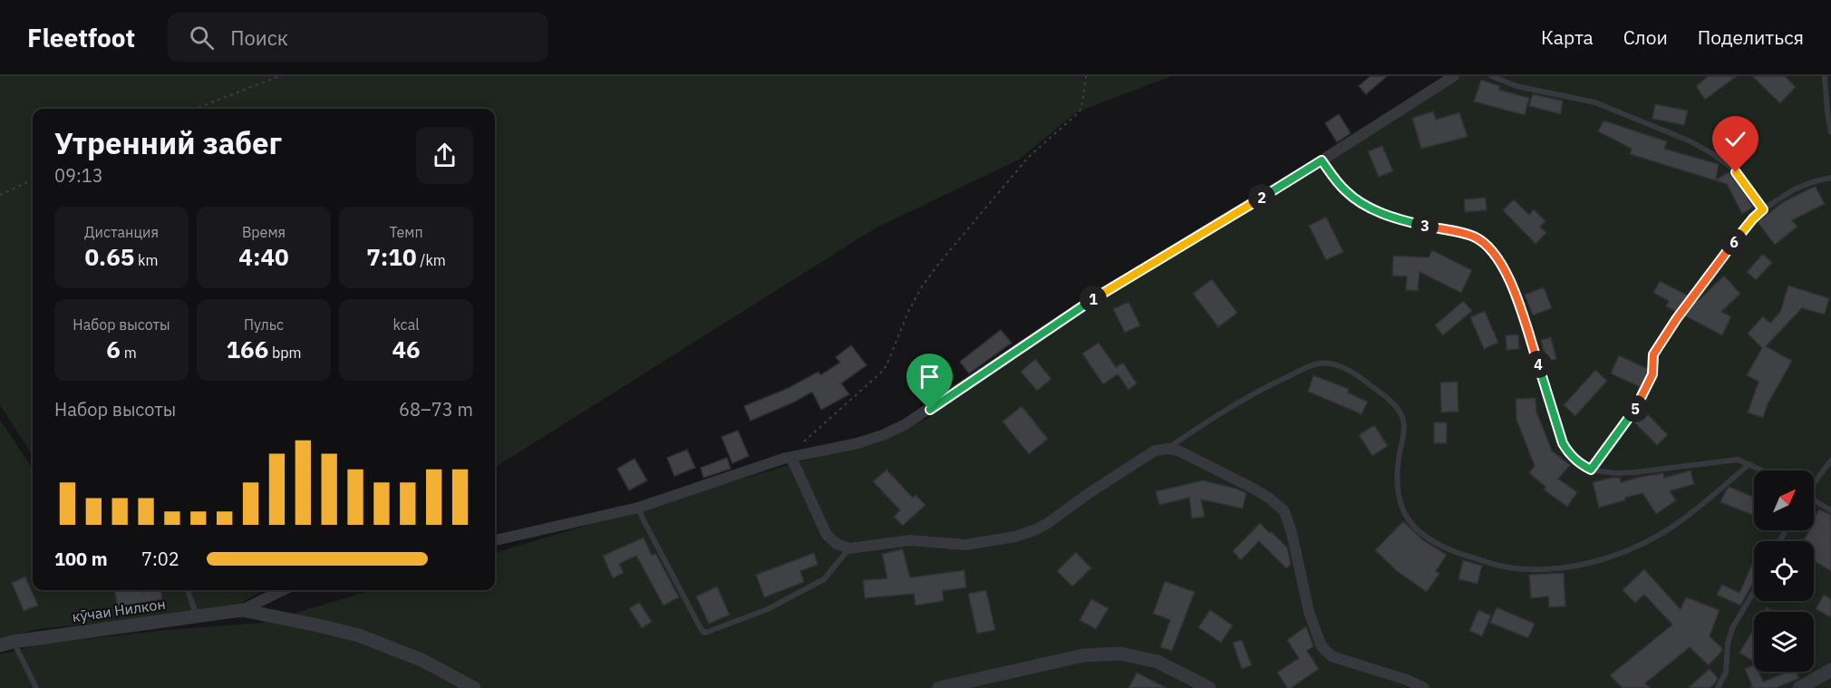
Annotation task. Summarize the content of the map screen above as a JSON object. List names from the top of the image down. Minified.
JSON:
{"streets":{"street":["кӯчаи Нилкон"]},"north":"top right","page":{"header":"Fleetfoot","search":"Поиск","nav":["Карта","Слои","Поделиться"],"heading":["Утренний забег","09:13"],"pins":["2","3","6","1","4","5"],"stats":[["Дистанция","0.65 km"],["Время","4:40"],["Темп","7:10 /km"],["Набор высоты","6 m"],["Пульс","166 bpm"],["kcal","46"]],"chart":["Набор высоты","68–73 m"],"list":[{"name":"100 m","note":"7:02"}]}}
